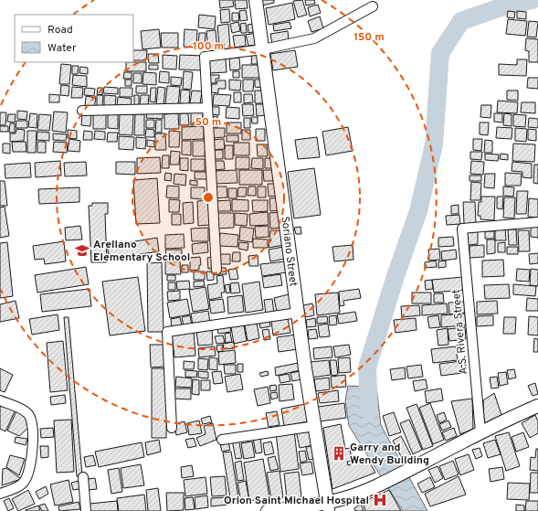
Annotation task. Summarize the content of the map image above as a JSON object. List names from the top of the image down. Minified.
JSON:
{"streets":{"main road":["Soriano Street"],"street":["A.S. Rivera Street"]},"places":{"school or university":["Arellano Elementary School"],"building":["Garry and Wendy Building"],"hospital":["Orion Saint Michael Hospital"]},"legend":["Road","Water"],"rings":["150 m","100 m","50 m"]}
